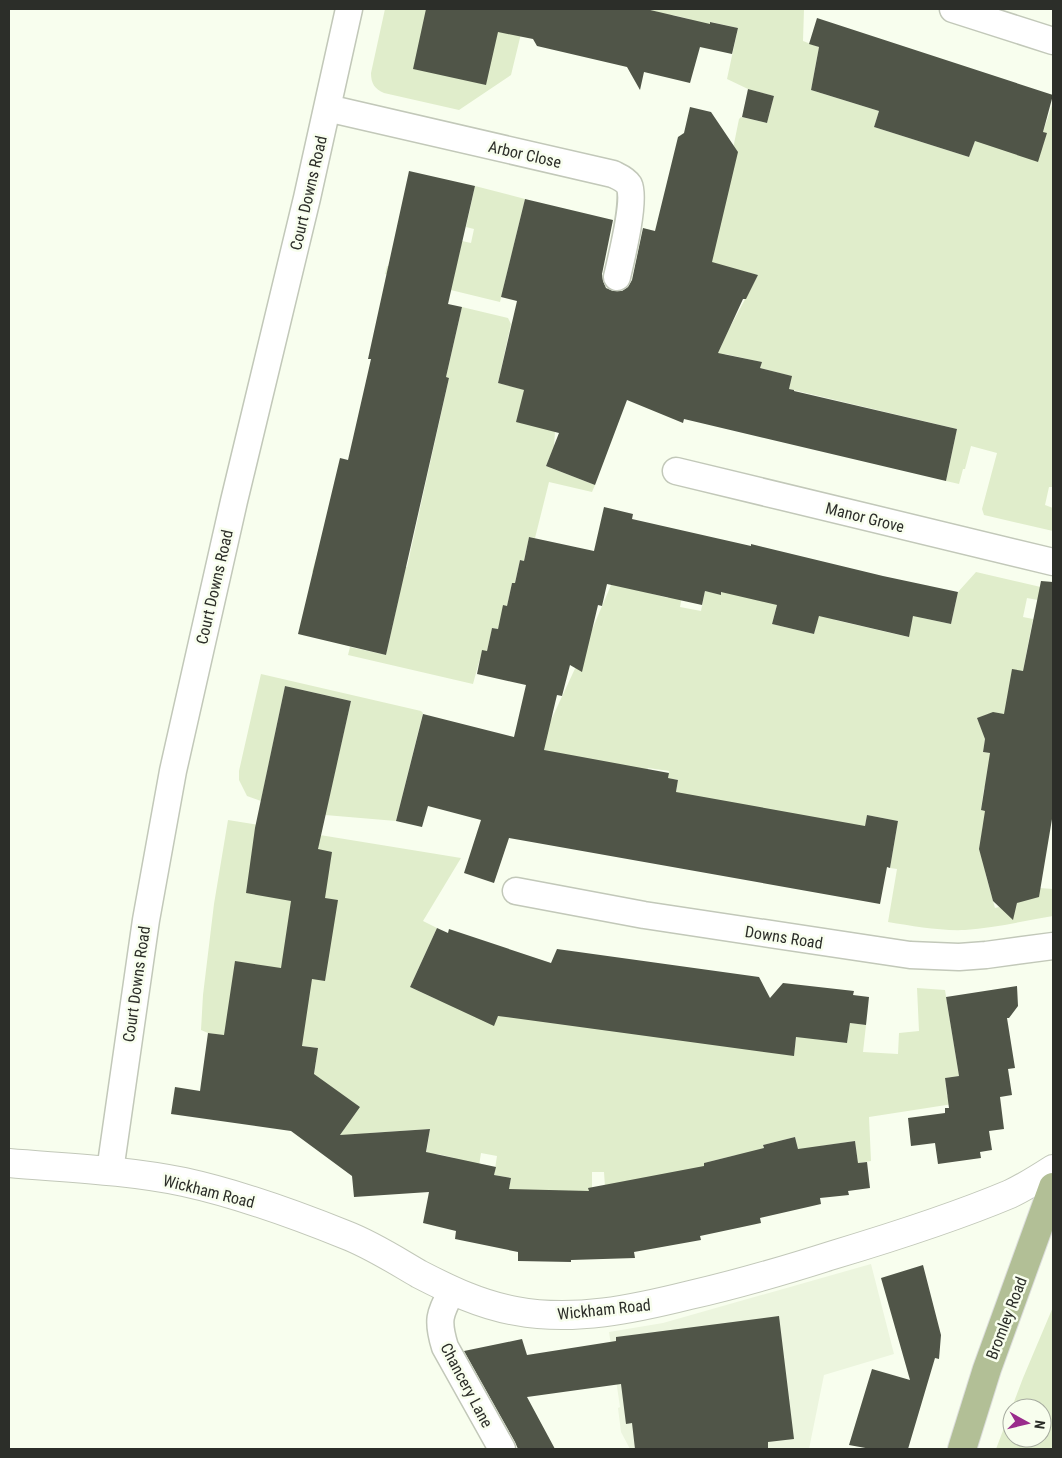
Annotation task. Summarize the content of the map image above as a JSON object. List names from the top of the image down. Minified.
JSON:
{"streets":{"main road":["Wickham Road","Bromley Road"],"street":["Arbor Close","Court Downs Road","Manor Grove","Downs Road","Chancery Lane"]},"crossings":[["Arbor Close","Court Downs Road"],["Court Downs Road","Wickham Road"],["Wickham Road","Chancery Lane"]],"north":"right"}
